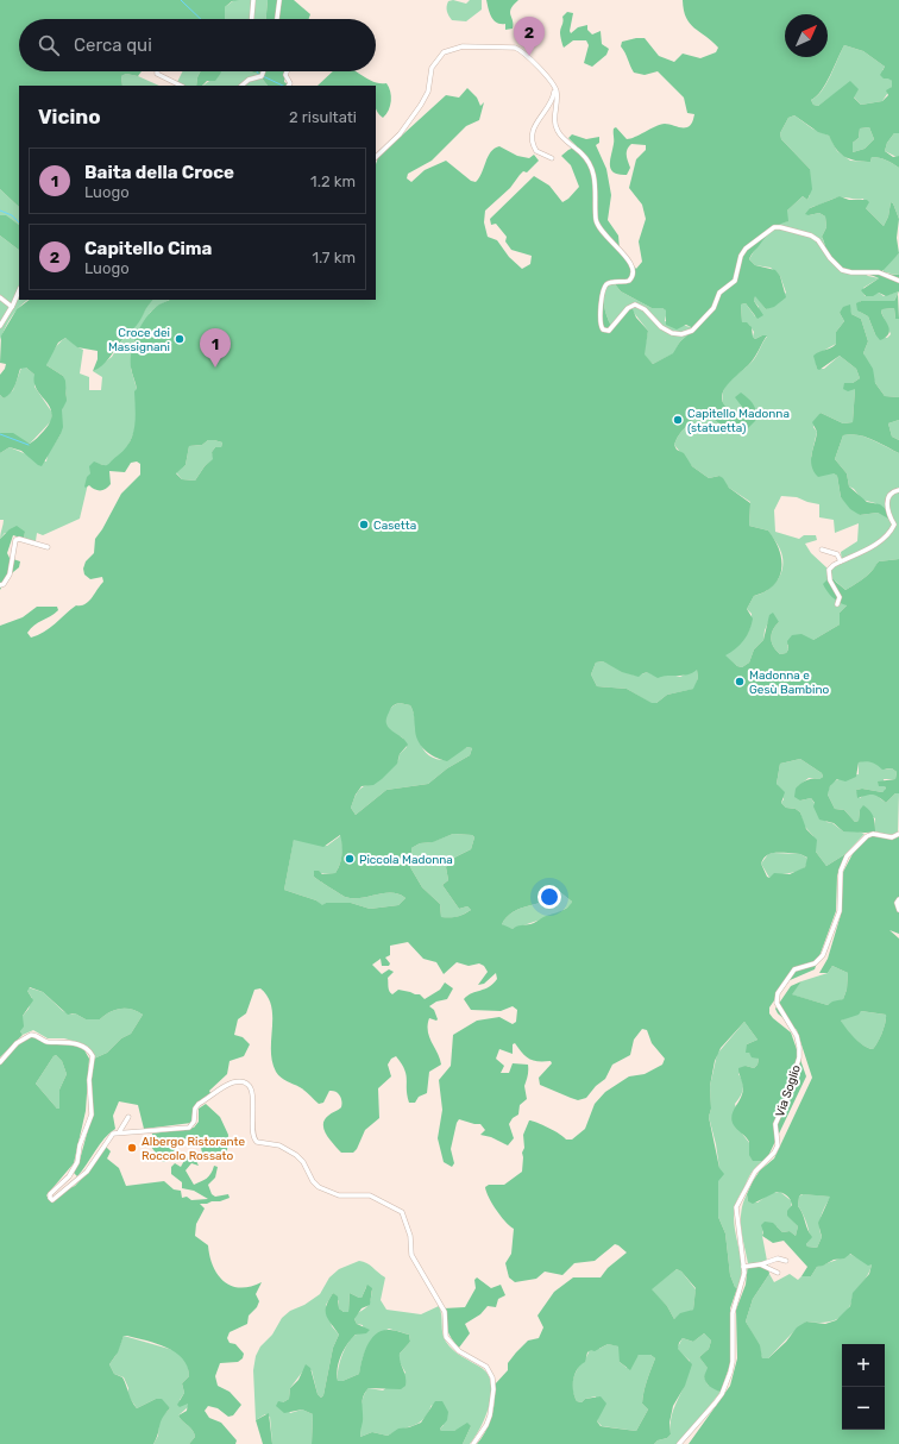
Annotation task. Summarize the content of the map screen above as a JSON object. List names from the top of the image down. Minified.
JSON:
{"streets":{"street":["Via Soglio"]},"places":["Croce dei Massignani","Capitello Madonna (statuetta)","Casetta","Madonna e Gesù Bambino","Piccola Madonna","Albergo Ristorante Roccolo Rossato"],"north":"top right","page":{"pins":["2","1"],"search":"Cerca qui","heading":["Vicino","2 risultati"],"list":[{"mark":"1","name":"Baita della Croce","note":"Luogo","value":"1.2 km"},{"mark":"2","name":"Capitello Cima","note":"Luogo","value":"1.7 km"}],"map_buttons":["+","−"]}}
